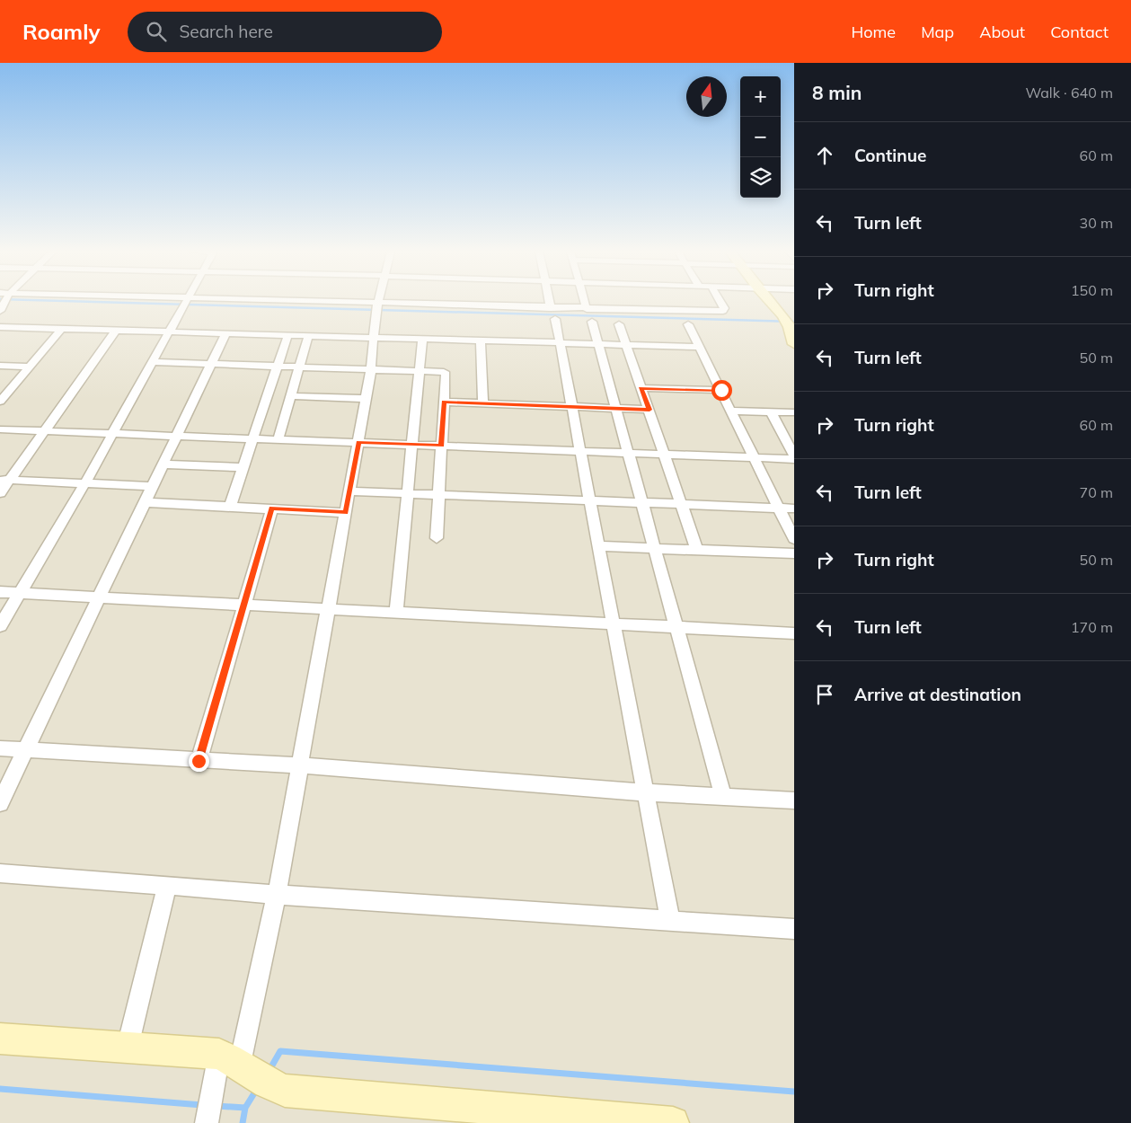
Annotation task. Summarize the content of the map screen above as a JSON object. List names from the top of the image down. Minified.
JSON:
{"north":"top","page":{"header":"Roamly","search":"Search here","nav":["Home","Map","About","Contact"],"heading":["8 min","Walk · 640 m"],"map_buttons":["+","−"],"list":[["Continue","60 m"],["Turn left","30 m"],["Turn right","150 m"],["Turn left","50 m"],["Turn right","60 m"],["Turn left","70 m"],["Turn right","50 m"],["Turn left","170 m"],"Arrive at destination"]}}
